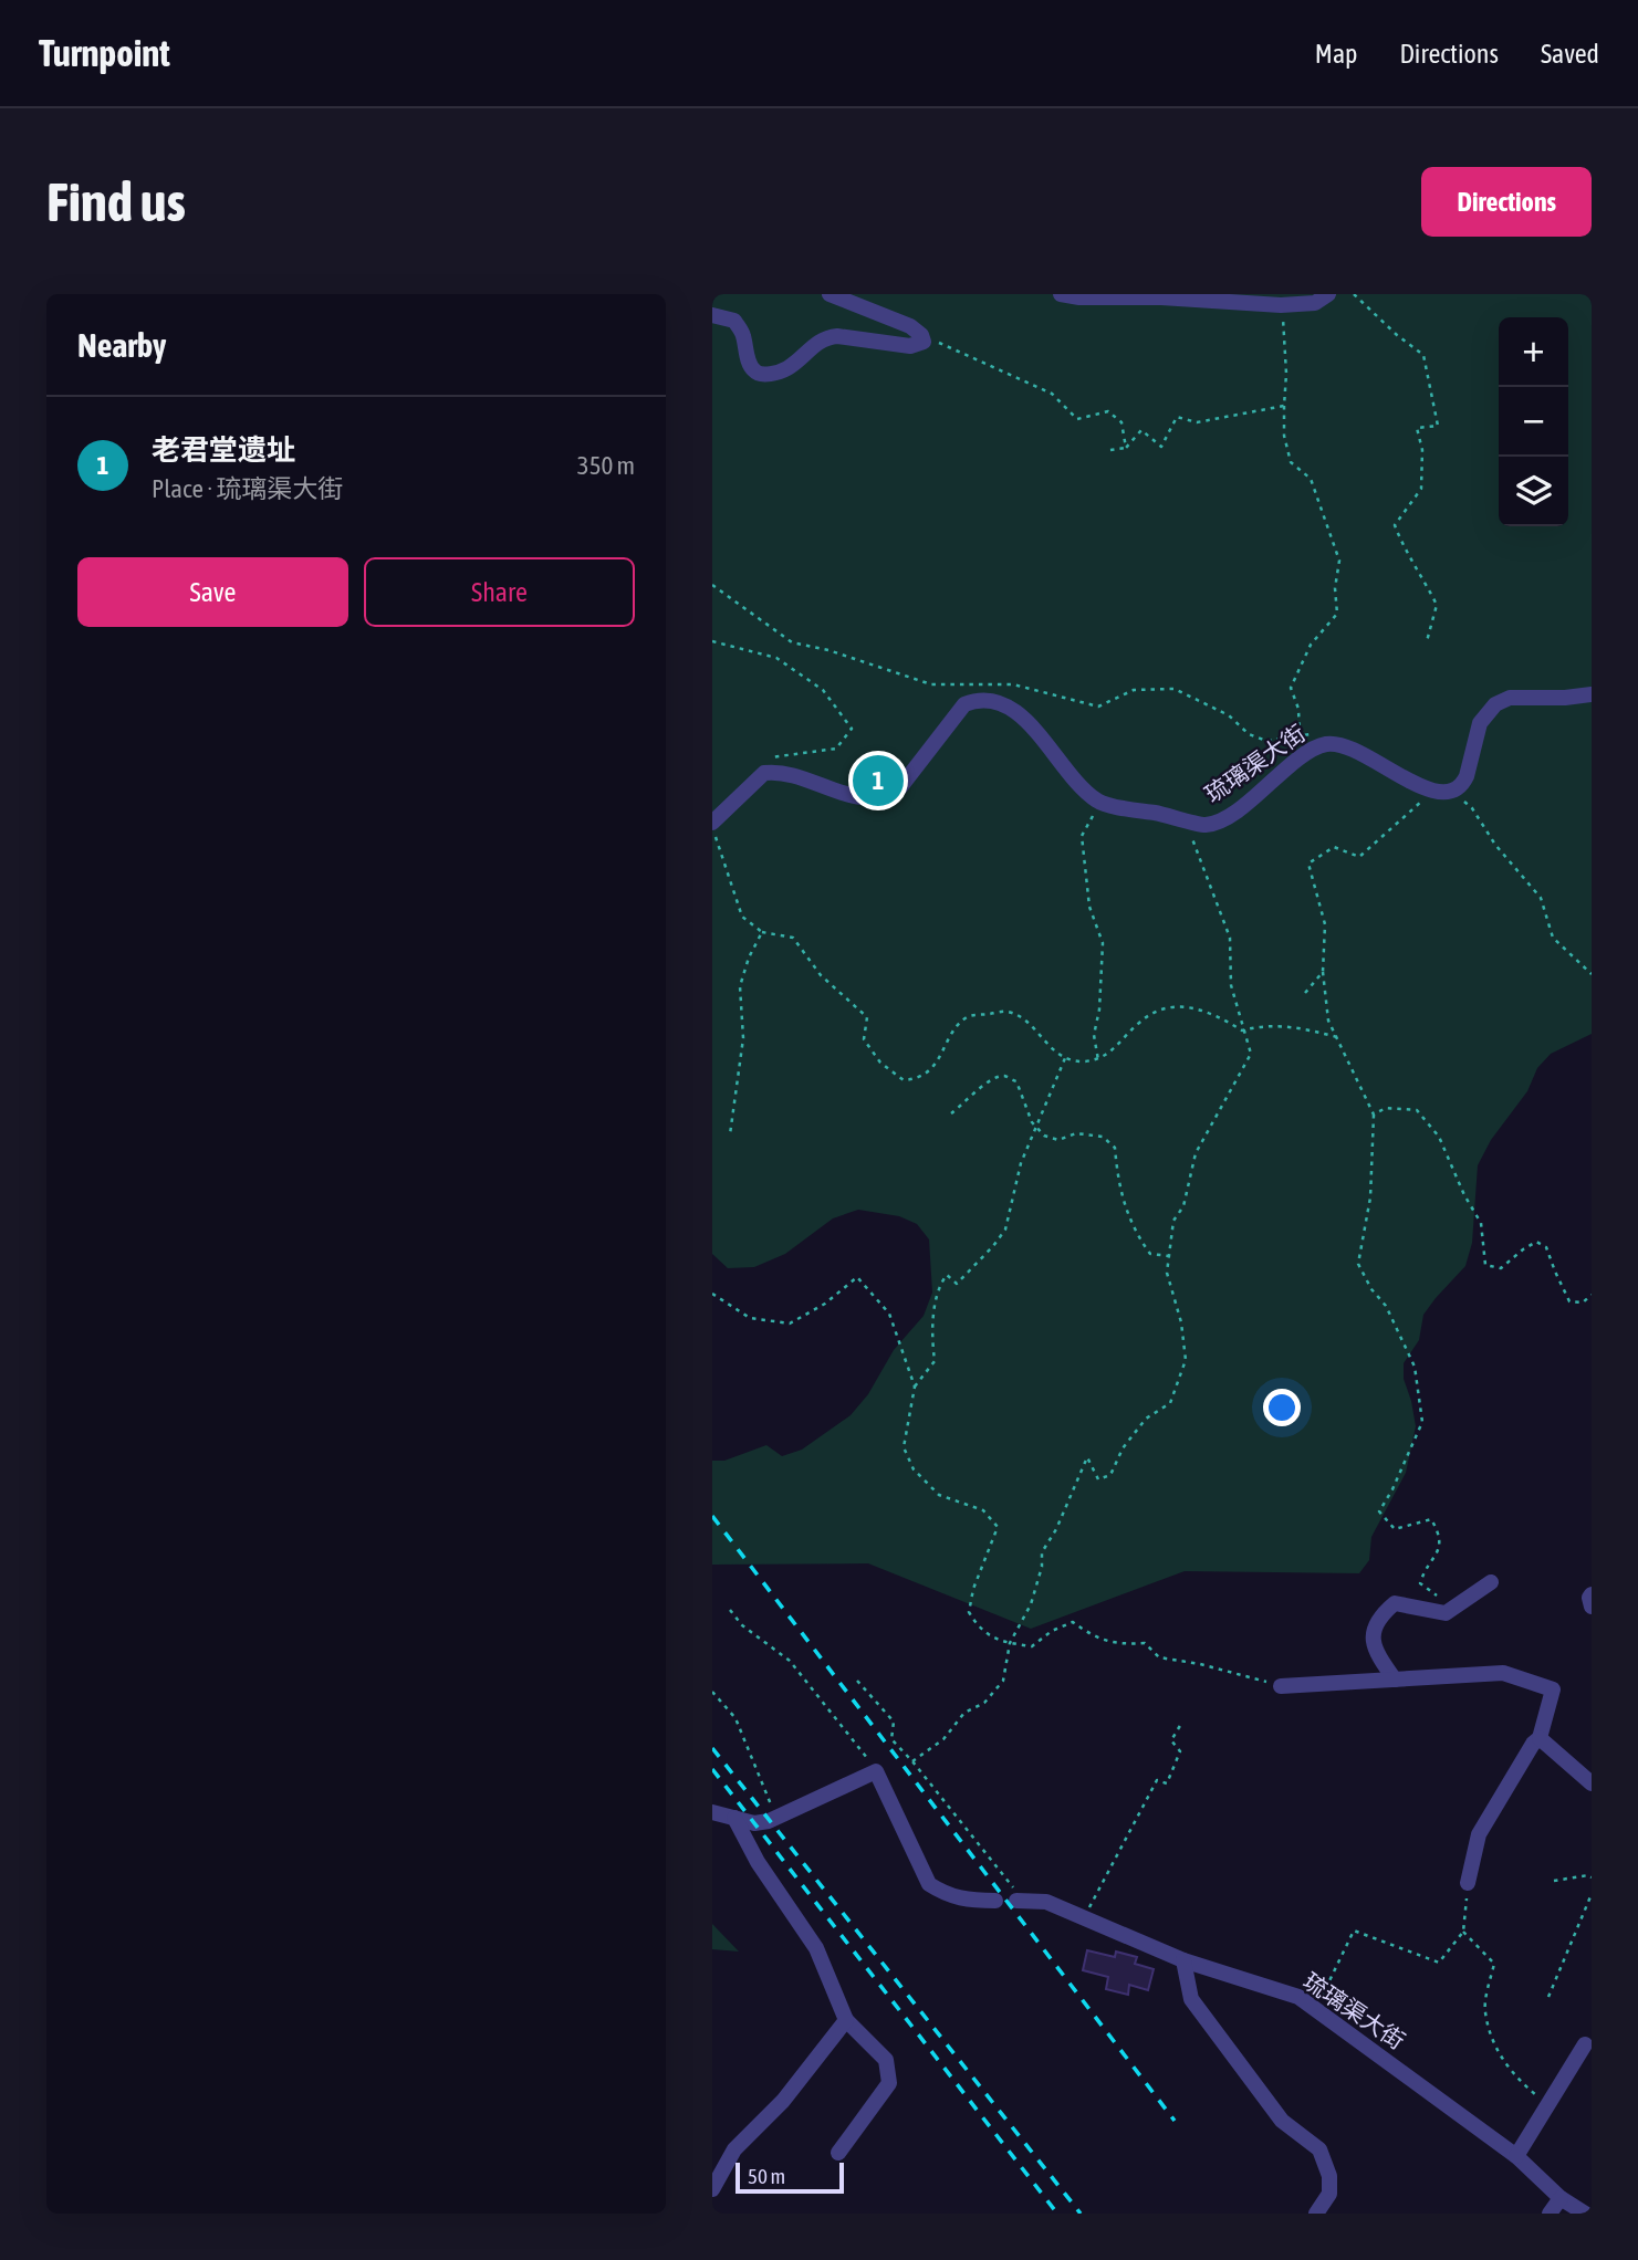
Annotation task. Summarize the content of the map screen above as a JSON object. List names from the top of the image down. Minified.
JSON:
{"streets":{"street":["琉璃渠大街"]},"scale_bar":"50 m","page":{"header":"Turnpoint","nav":["Map","Directions","Saved"],"buttons":["Directions",["Save","Share"]],"title":"Find us","heading":"Nearby","map_buttons":["+","−"],"list":[{"mark":"1","name":"老君堂遗址","note":"Place · 琉璃渠大街","value":"350 m"}],"pins":"1","scale":"50 m"}}
